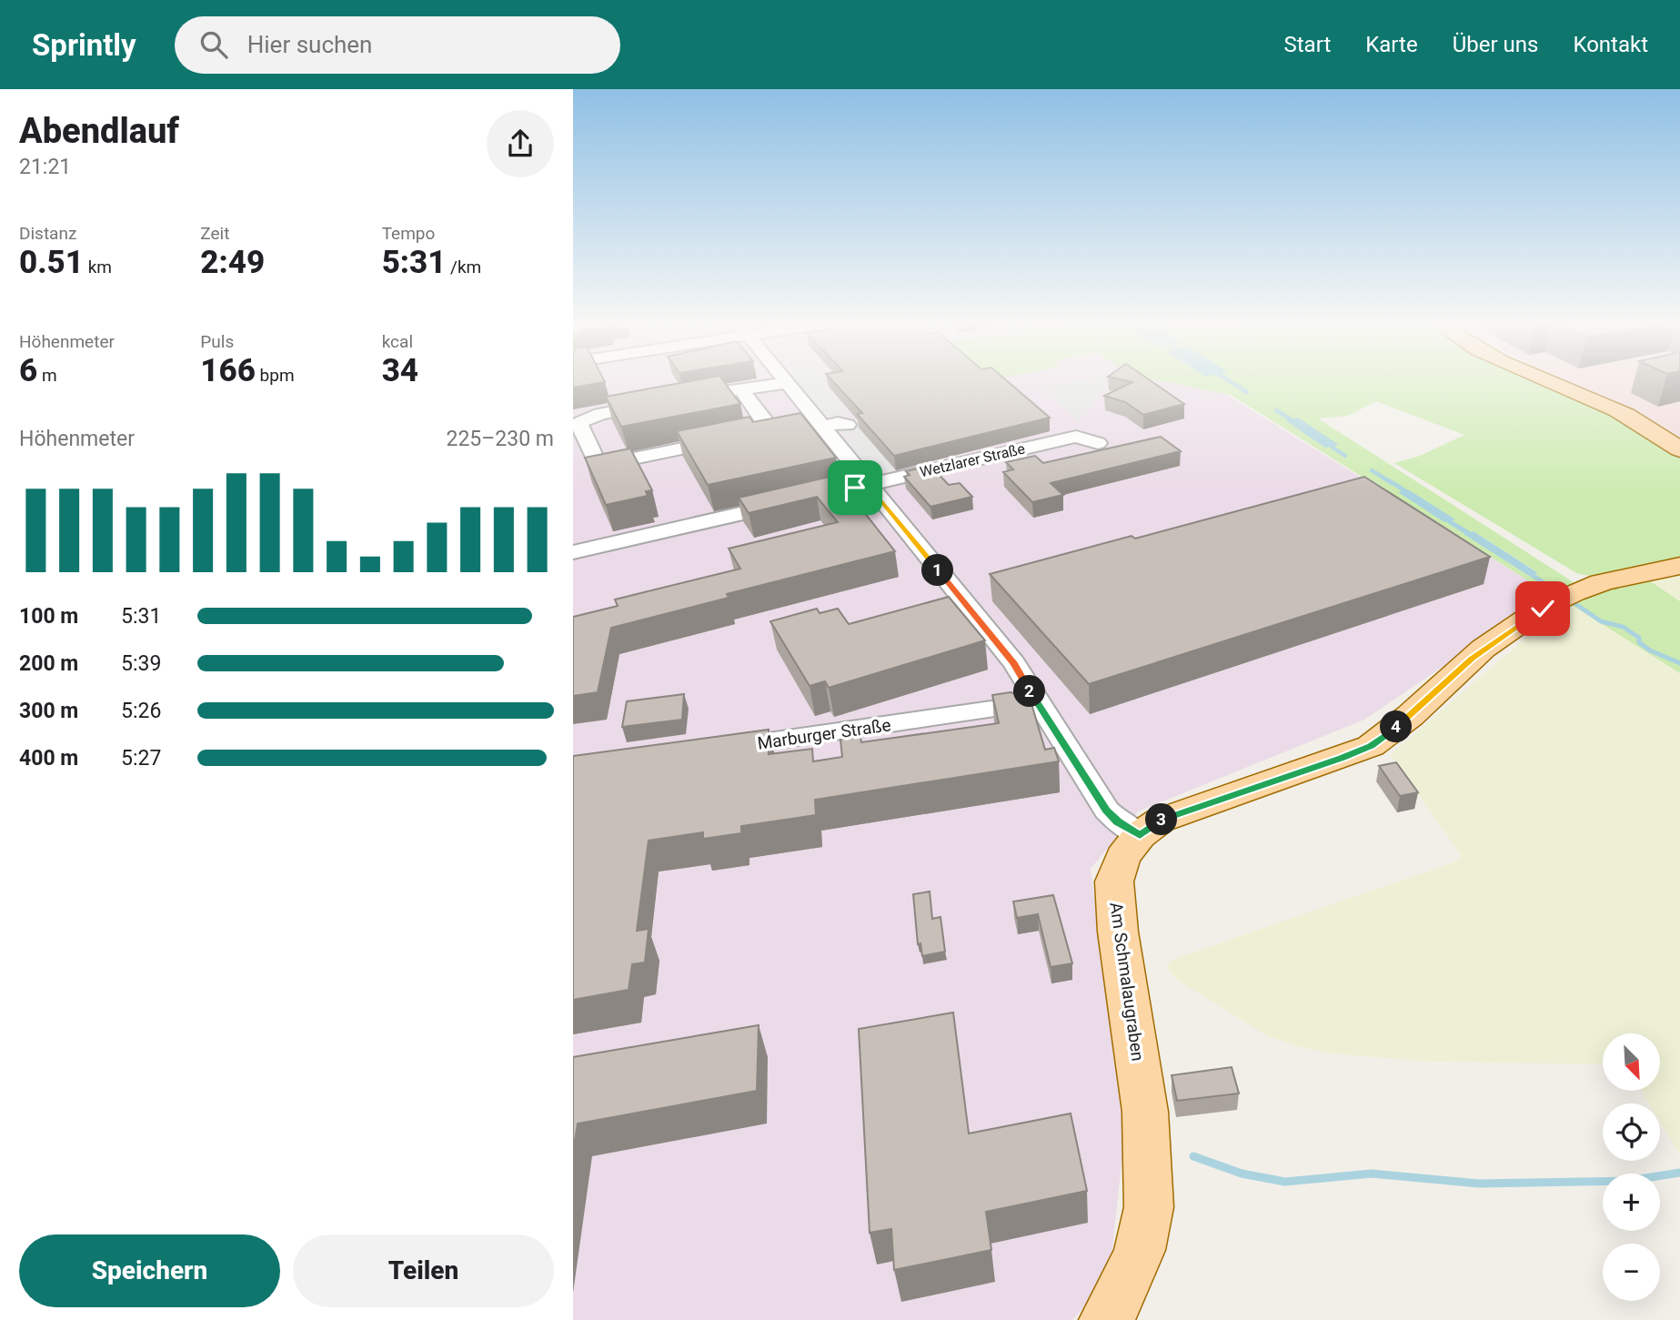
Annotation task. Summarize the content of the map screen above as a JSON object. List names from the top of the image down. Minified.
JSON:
{"streets":{"main road":["Am Schmalaugraben"],"street":["Wetzlarer Straße","Marburger Straße"]},"north":"bottom right","page":{"header":"Sprintly","search":"Hier suchen","nav":["Start","Karte","Über uns","Kontakt"],"heading":["Abendlauf","21:21"],"stats":[["Distanz","0.51 km"],["Zeit","2:49"],["Tempo","5:31 /km"],["Höhenmeter","6 m"],["Puls","166 bpm"],["kcal","34"]],"chart":["Höhenmeter","225–230 m"],"pins":["1","2","4","3"],"list":[{"name":"100 m","note":"5:31"},{"name":"200 m","note":"5:39"},{"name":"300 m","note":"5:26"},{"name":"400 m","note":"5:27"}],"map_buttons":["+","−"],"buttons":["Speichern","Teilen"]}}
